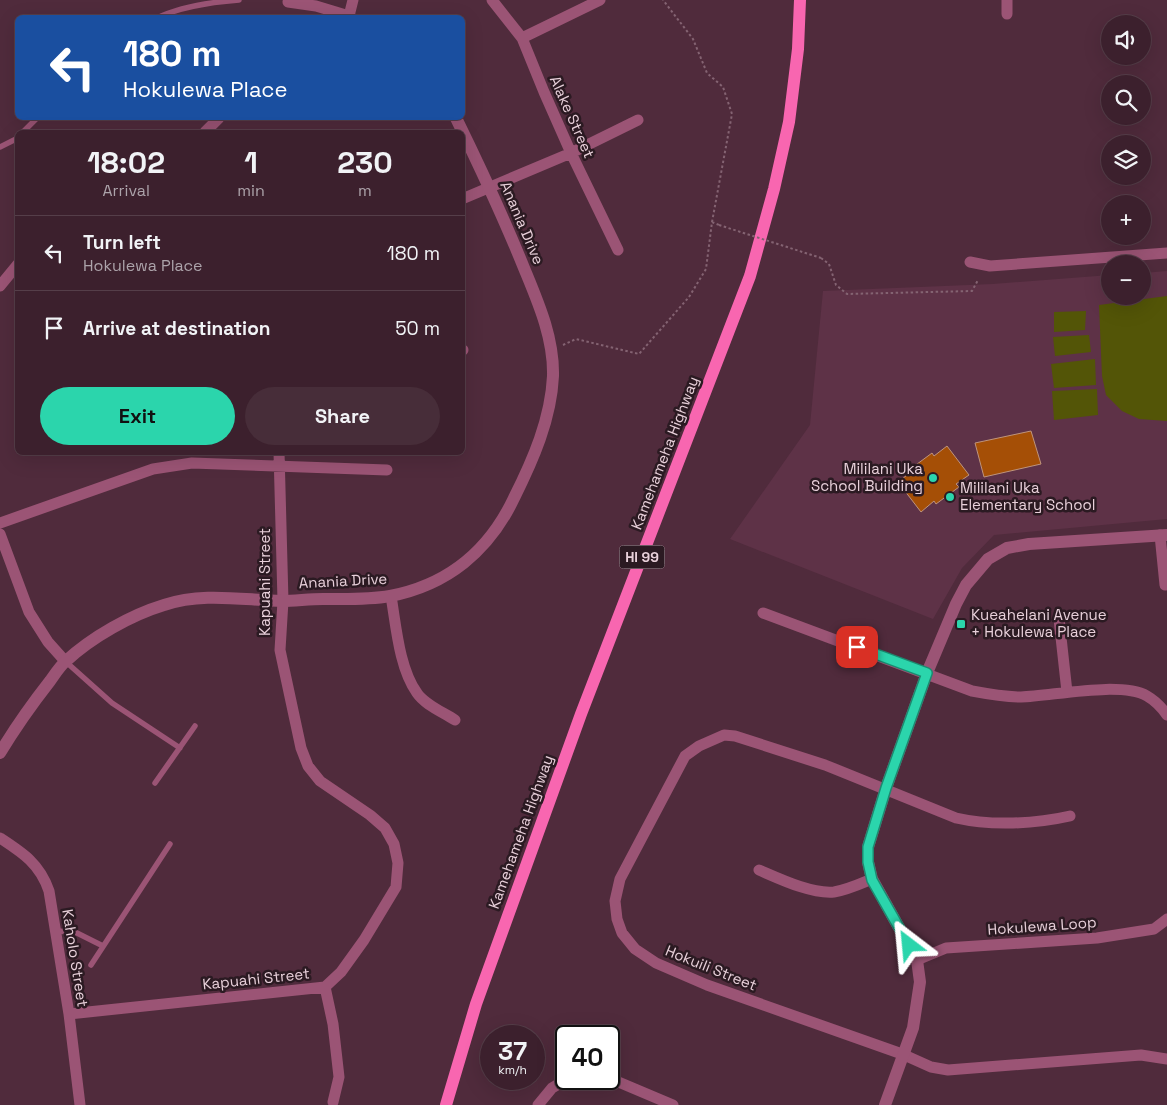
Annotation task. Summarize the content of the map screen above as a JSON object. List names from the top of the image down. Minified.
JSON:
{"streets":{"main road":["Kamehameha Highway","HI 99"],"street":["Alake Street","Anania Drive","Kapuahi Street","Hokulewa Loop","Kaholo Street","Hokuili Street"]},"crossings":[["Anania Drive","Kapuahi Street"],["Kapuahi Street","Kaholo Street"]],"places":{"other":["Mililani Uka School Building","Mililani Uka Elementary School"],"transit":["Kueahelani Avenue + Hokulewa Place"]},"page":{"map_buttons":["+","−"],"turn":["180 m","Hokulewa Place"],"eta":["18:02","Arrival","1","min","230","m"],"list":[{"name":"Turn left","note":"Hokulewa Place","value":"180 m"},{"name":"Arrive at destination","value":"50 m"}],"buttons":["Exit","Share"],"speed":"37 km/h","limit":"40"}}
